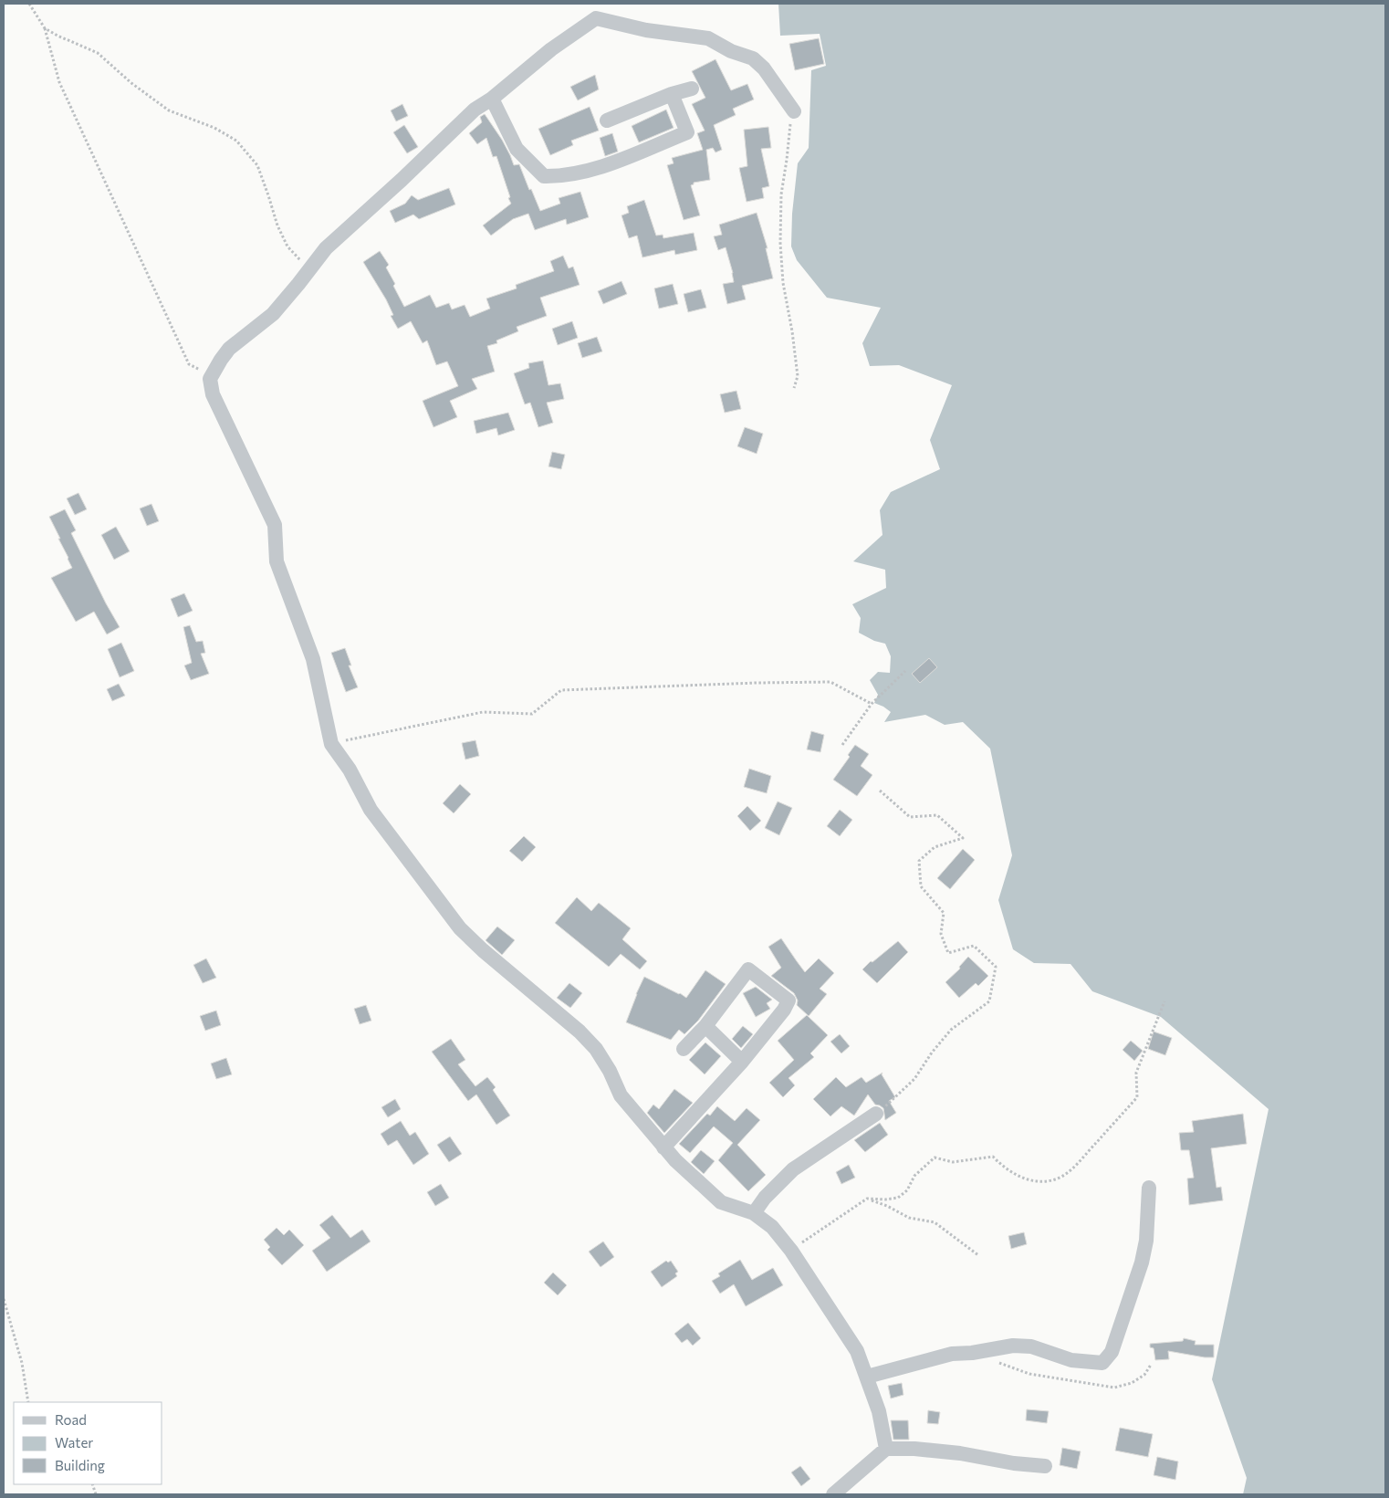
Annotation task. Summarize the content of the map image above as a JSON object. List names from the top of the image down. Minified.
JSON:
{"legend":["Road","Water","Building"]}
